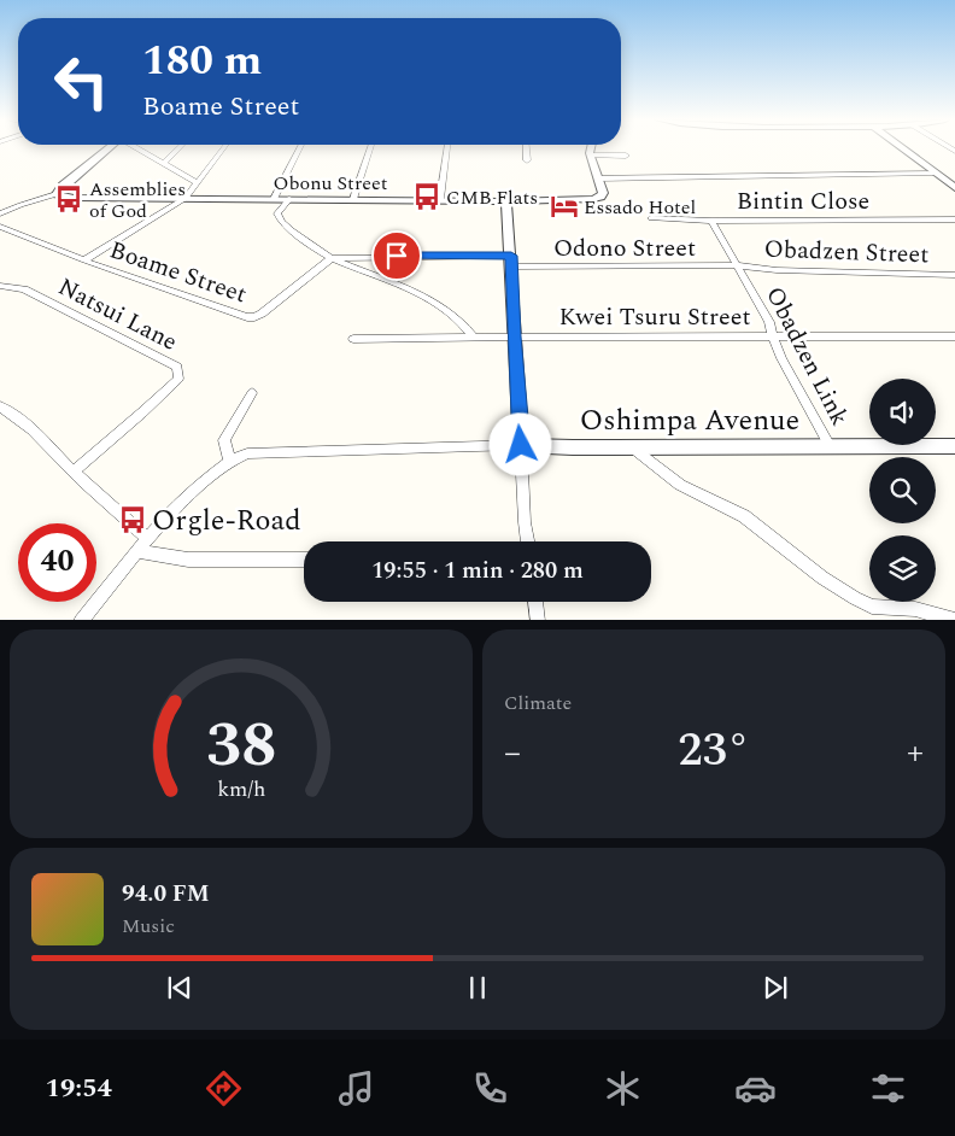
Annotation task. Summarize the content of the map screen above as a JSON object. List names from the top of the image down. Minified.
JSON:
{"streets":{"street":["Obonu Street","Bintin Close","Odono Street","Obadzen Street","Boame Street","Natsui Lane","Kwei Tsuru Street","Obadzen Link","Oshimpa Avenue"]},"crossings":[["Bintin Close","Obadzen Link"],["Odono Street","Obadzen Street"],["Odono Street","Obadzen Link"],["Obadzen Street","Obadzen Link"],["Kwei Tsuru Street","Obadzen Link"],["Obadzen Link","Oshimpa Avenue"]],"places":{"bus stop":["CMB Flats","Assemblies of God","Orgle-Road"],"hotel":["Essado Hotel"]},"page":{"turn":["180 m","Boame Street"],"limit":"40","trip":"19:55 · 1 min · 280 m","tile":"Climate","heat":["−","23°","+"],"song":["94.0 FM","Music"],"tabs":"19:54","gauge":["38","km/h"]}}
